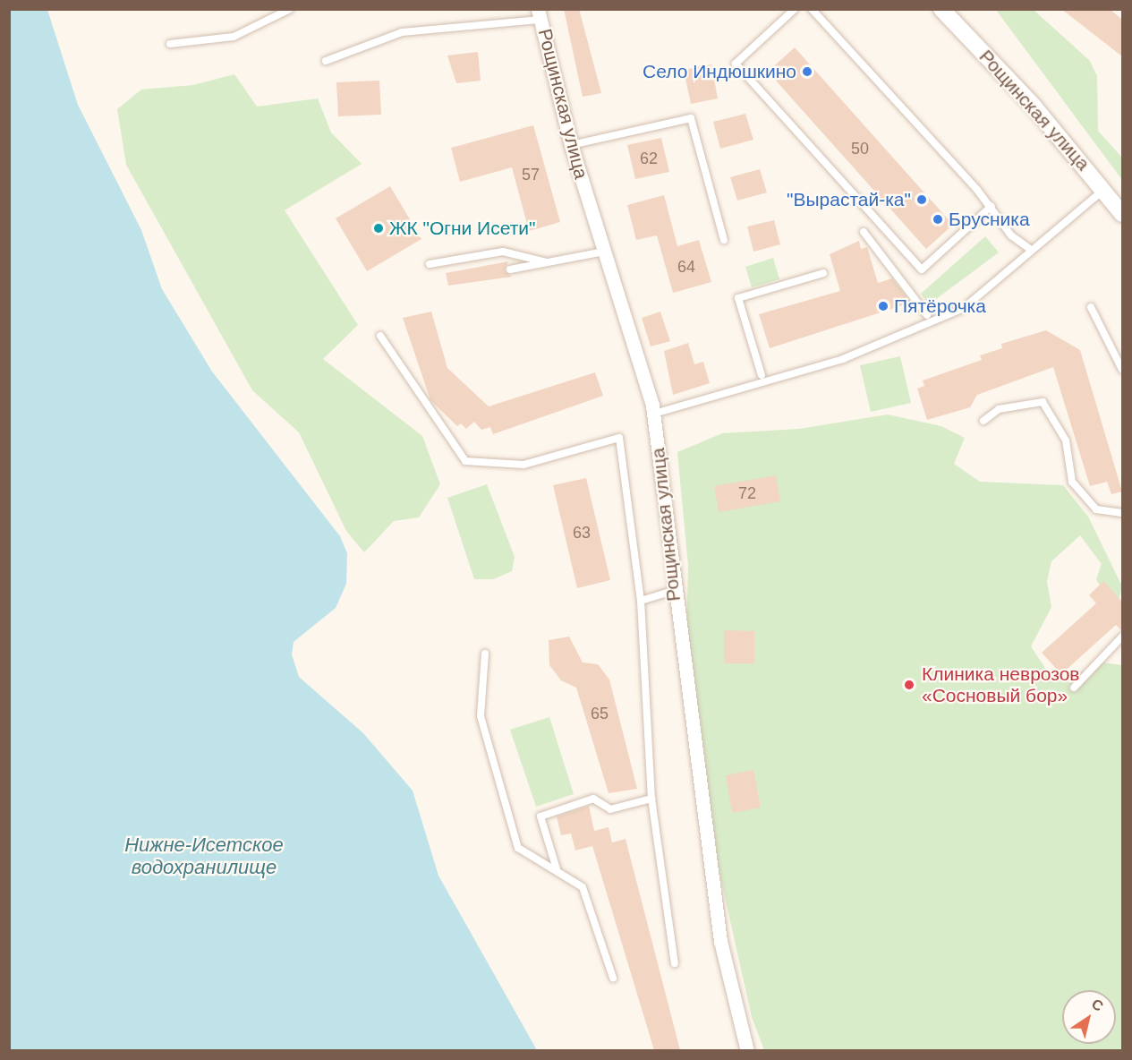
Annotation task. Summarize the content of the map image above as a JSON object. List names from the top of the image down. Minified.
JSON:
{"streets":{"street":["Рощинская улица"]},"water":["Нижне-Исетское водохранилище"],"places":["Село Индюшкино","\"Вырастай-ка\"","Брусника","ЖК \"Огни Исети\"","Пятёрочка","Клиника неврозов «Сосновый бор»"],"house_numbers":["50","62","57","64","72","63","65"],"north":"top right"}
